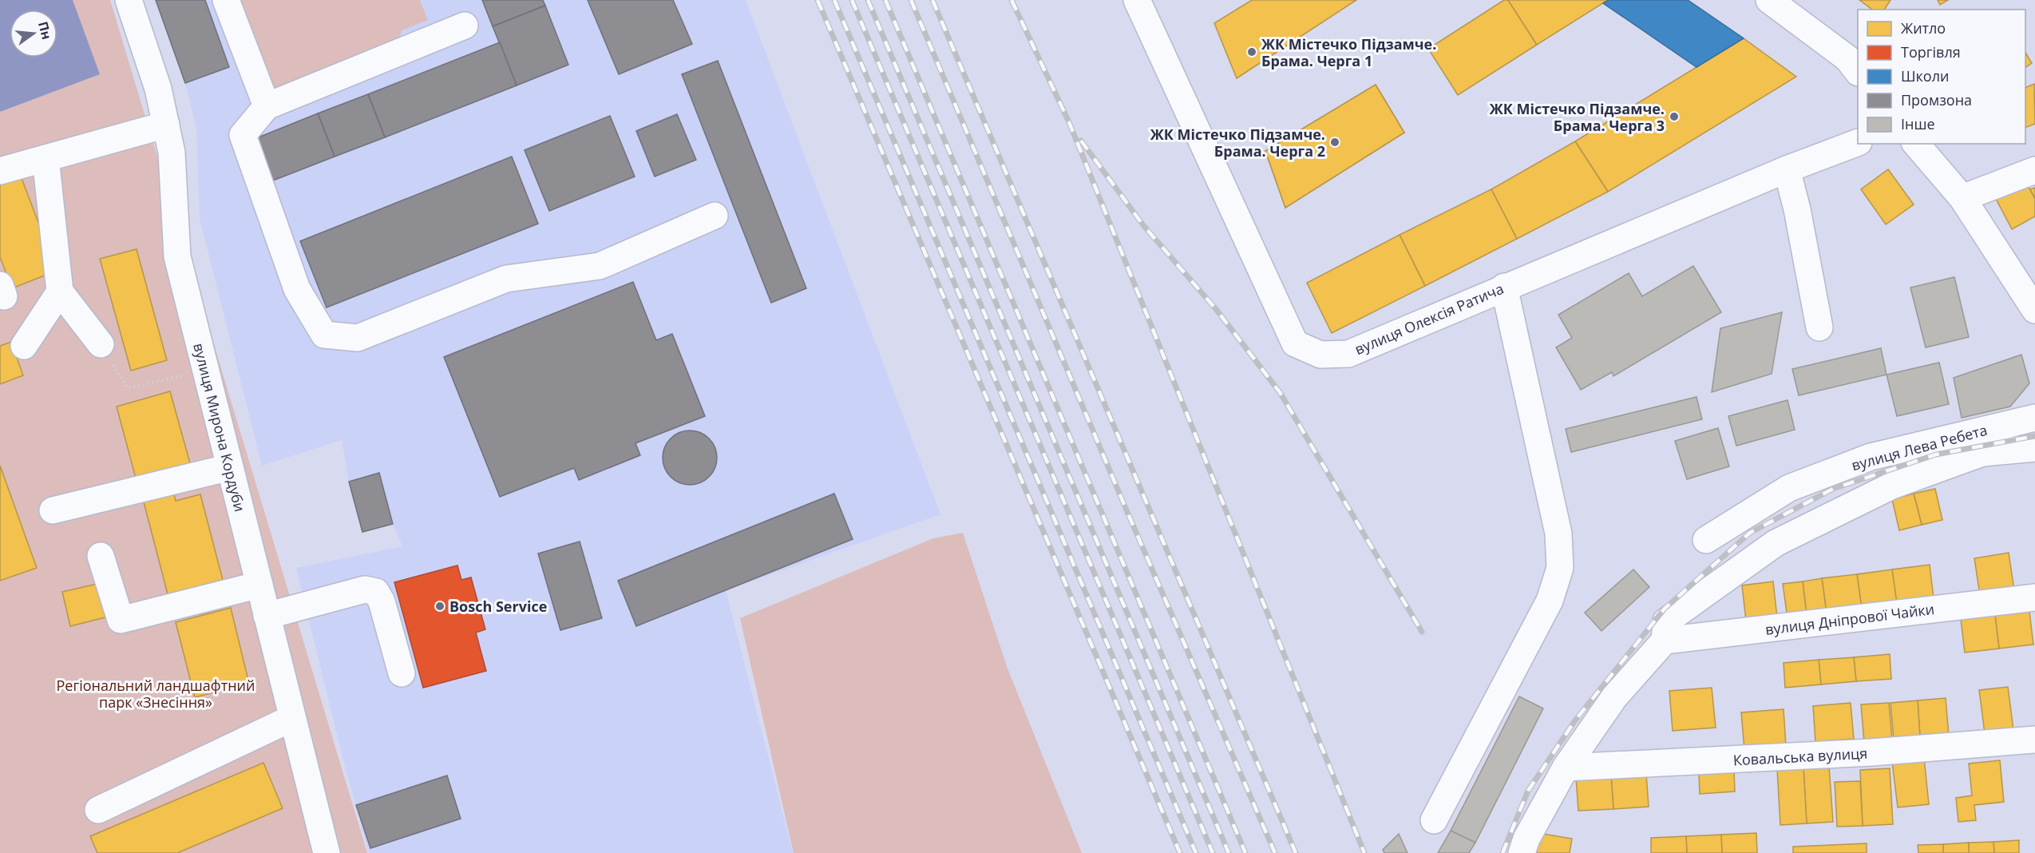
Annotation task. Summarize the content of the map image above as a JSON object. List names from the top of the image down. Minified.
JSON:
{"streets":{"street":["вулиця Олексія Ратича","вулиця Мирона Кордуби","вулиця Лева Ребета","вулиця Дніпрової Чайки","Ковальська вулиця"]},"parks":["Регіональний ландшафтний парк «Знесіння»"],"places":["ЖК Містечко Підзамче. Брама. Черга 1","ЖК Містечко Підзамче. Брама. Черга 3","ЖК Містечко Підзамче. Брама. Черга 2","Bosch Service"],"legend":["Житло","Торгівля","Школи","Промзона","Інше"],"north":"right"}
